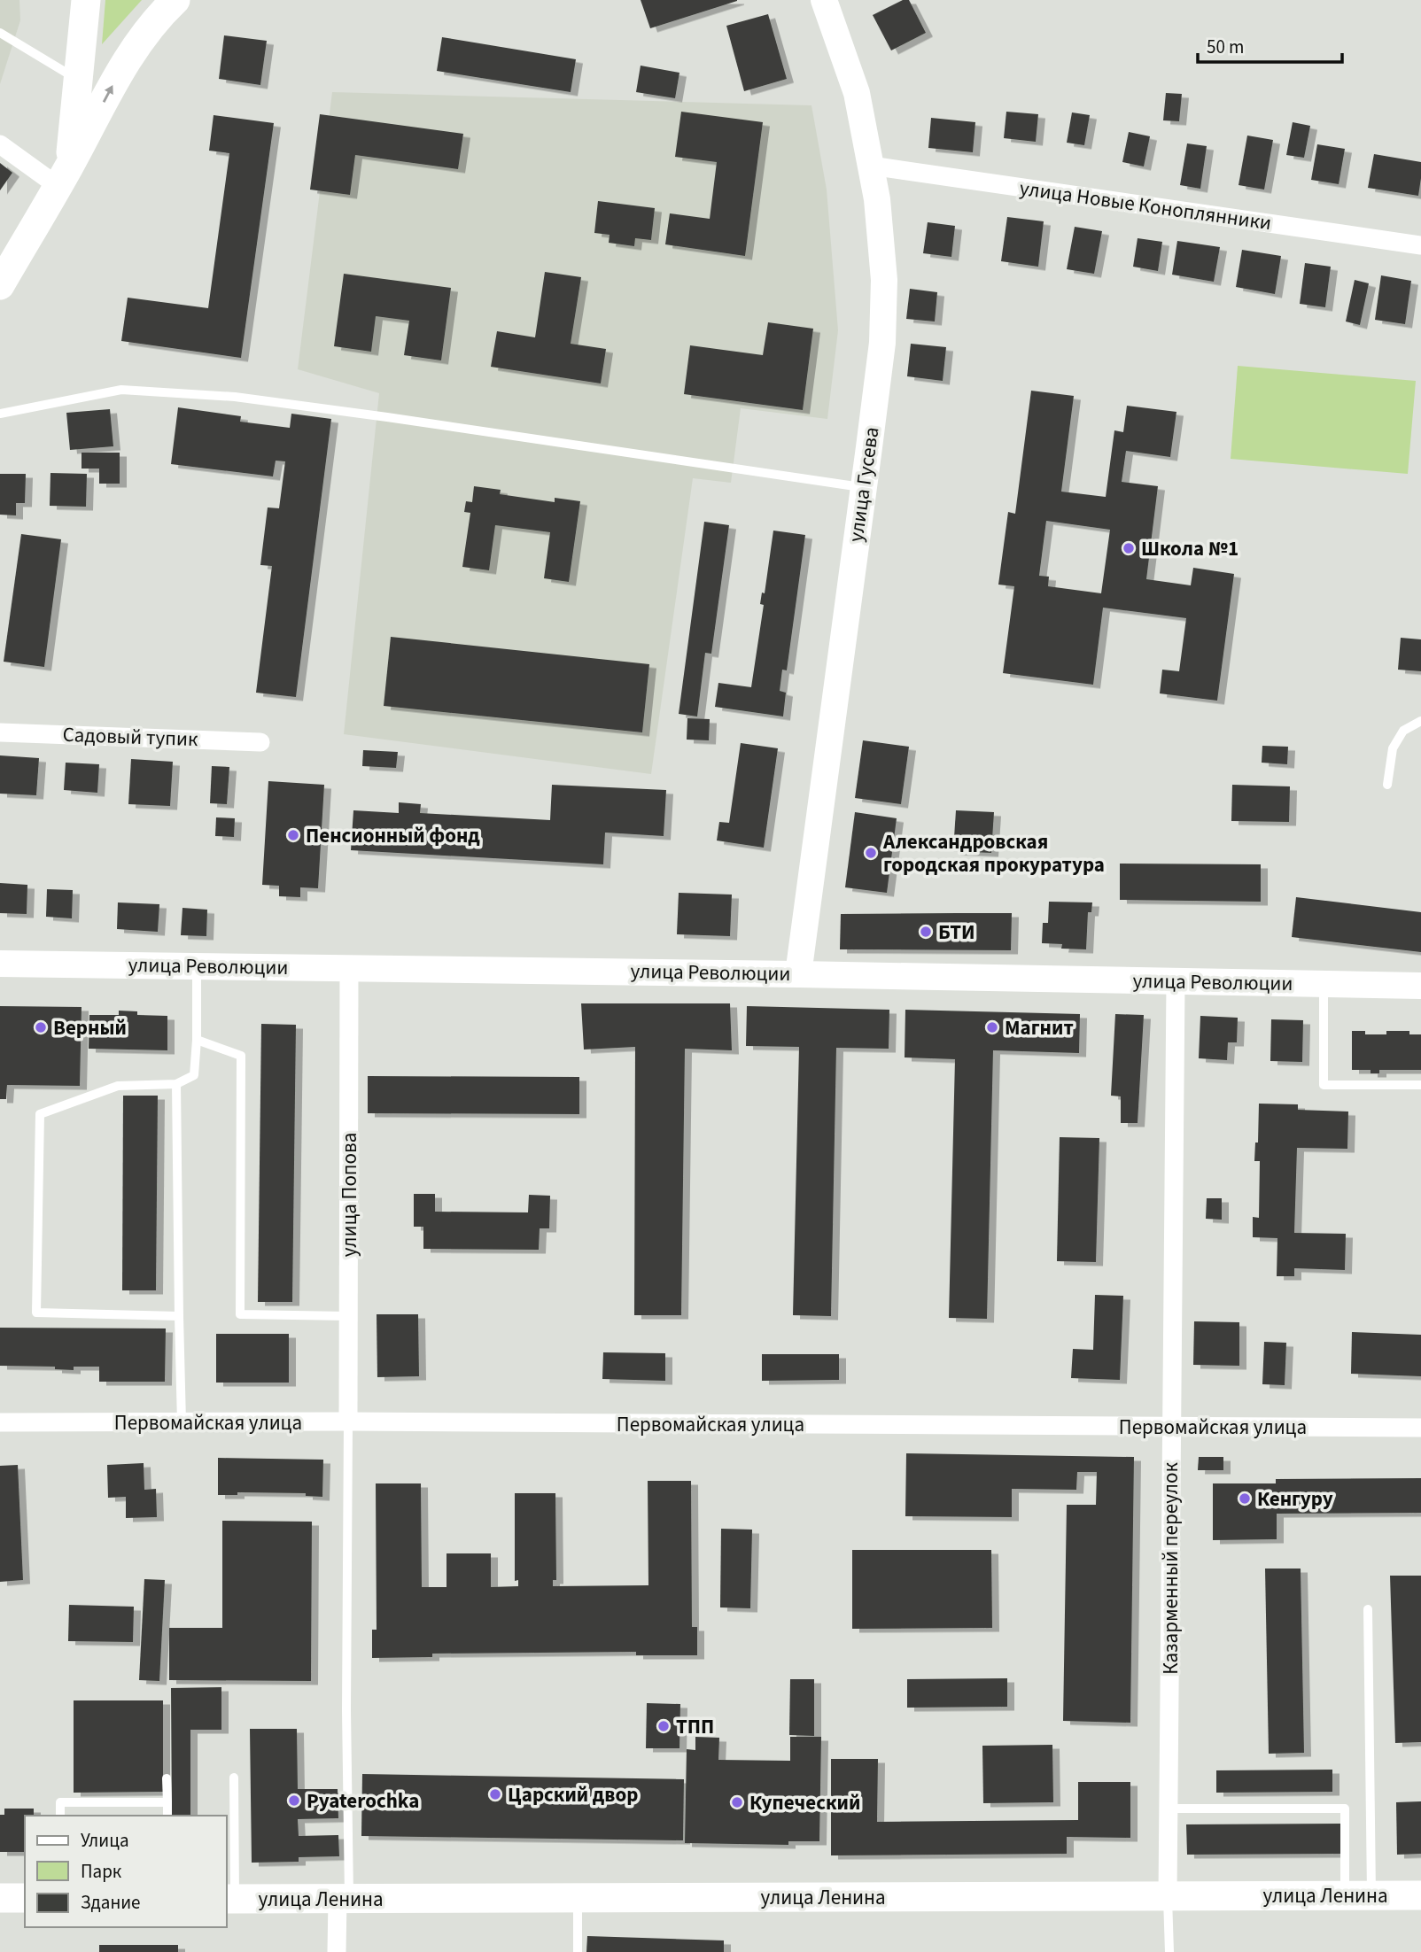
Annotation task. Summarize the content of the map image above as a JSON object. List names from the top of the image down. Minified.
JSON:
{"streets":{"main road":["улица Гусева","улица Революции","улица Ленина"],"street":["улица Новые Коноплянники","Садовый тупик","улица Попова","Первомайская улица","Казарменный переулок"]},"crossings":[["улица Новые Коноплянники","улица Гусева"],["улица Гусева","улица Революции"],["улица Революции","улица Попова"],["улица Революции","Казарменный переулок"],["улица Попова","Первомайская улица"],["Первомайская улица","Казарменный переулок"],["Казарменный переулок","улица Ленина"]],"places":["Школа №1","Пенсионный фонд","Александровская городская прокуратура","БТИ","Верный","Магнит","Кенгуру","ТПП","Царский двор","Pyaterochka","Купеческий"],"legend":["Улица","Парк","Здание"],"scale_bar":"50 m"}
